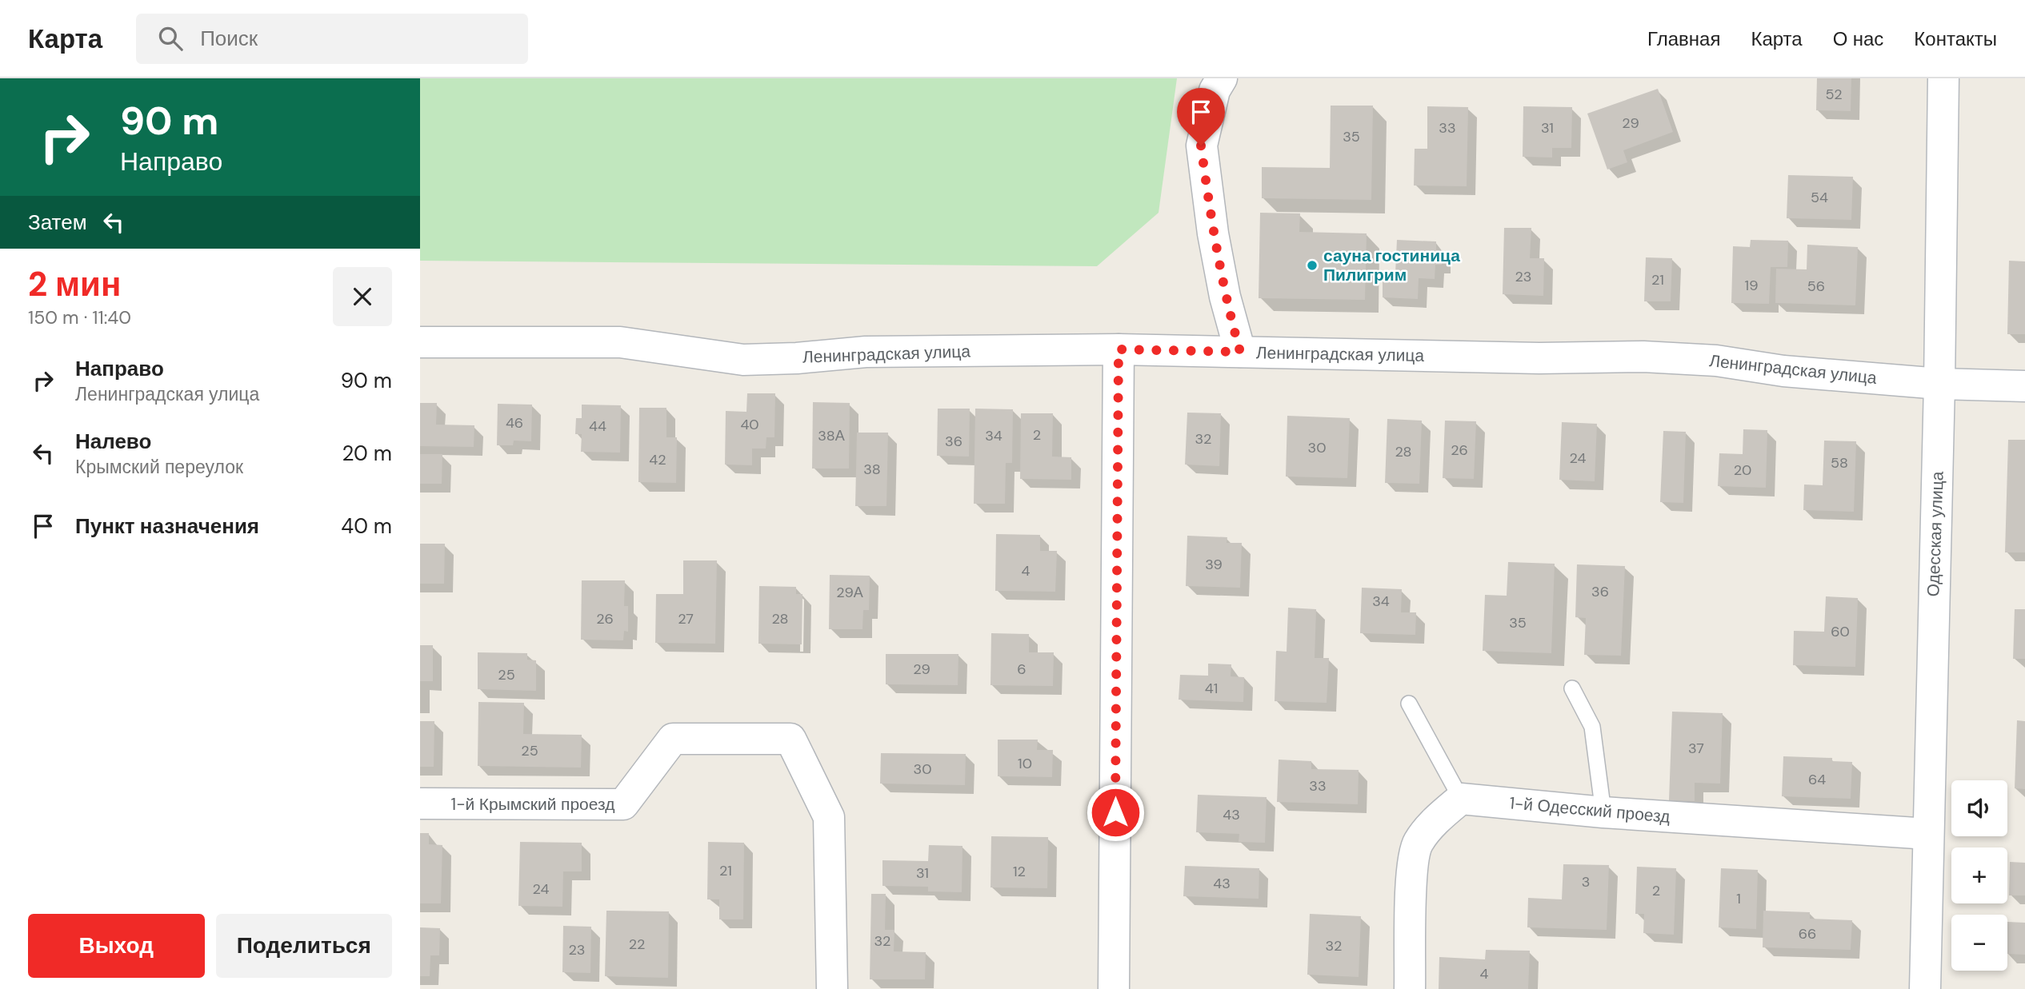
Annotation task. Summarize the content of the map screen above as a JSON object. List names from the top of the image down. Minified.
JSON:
{"streets":{"street":["Ленинградская улица","Одесская улица","1-й Крымский проезд","1-й Одесский проезд"]},"crossings":[["Ленинградская улица","Одесская улица"],["Одесская улица","1-й Одесский проезд"]],"places":["сауна гостиница Пилигрим"],"house_numbers":["52","29","33","31","35","54","23","21","19","56","46","40","44","2","38А","34","32","36","30","26","28","24","42","58","38","20","39","4","36","29А","34","26","27","28","35","60","29","6","25","41","37","25","10","30","64","33","43","21","12","31","3","43","24","2","1","66","32","22","32","23","4"],"page":{"header":"Карта","search":"Поиск","nav":["Главная","Карта","О нас","Контакты"],"turn":["90 m","Направо"],"then":"Затем","heading":["2 мин","150 m · 11:40"],"list":[{"name":"Направо","note":"Ленинградская улица","value":"90 m"},{"name":"Налево","note":"Крымский переулок","value":"20 m"},{"name":"Пункт назначения","value":"40 m"}],"map_buttons":["+","−"],"buttons":["Выход","Поделиться"]}}
